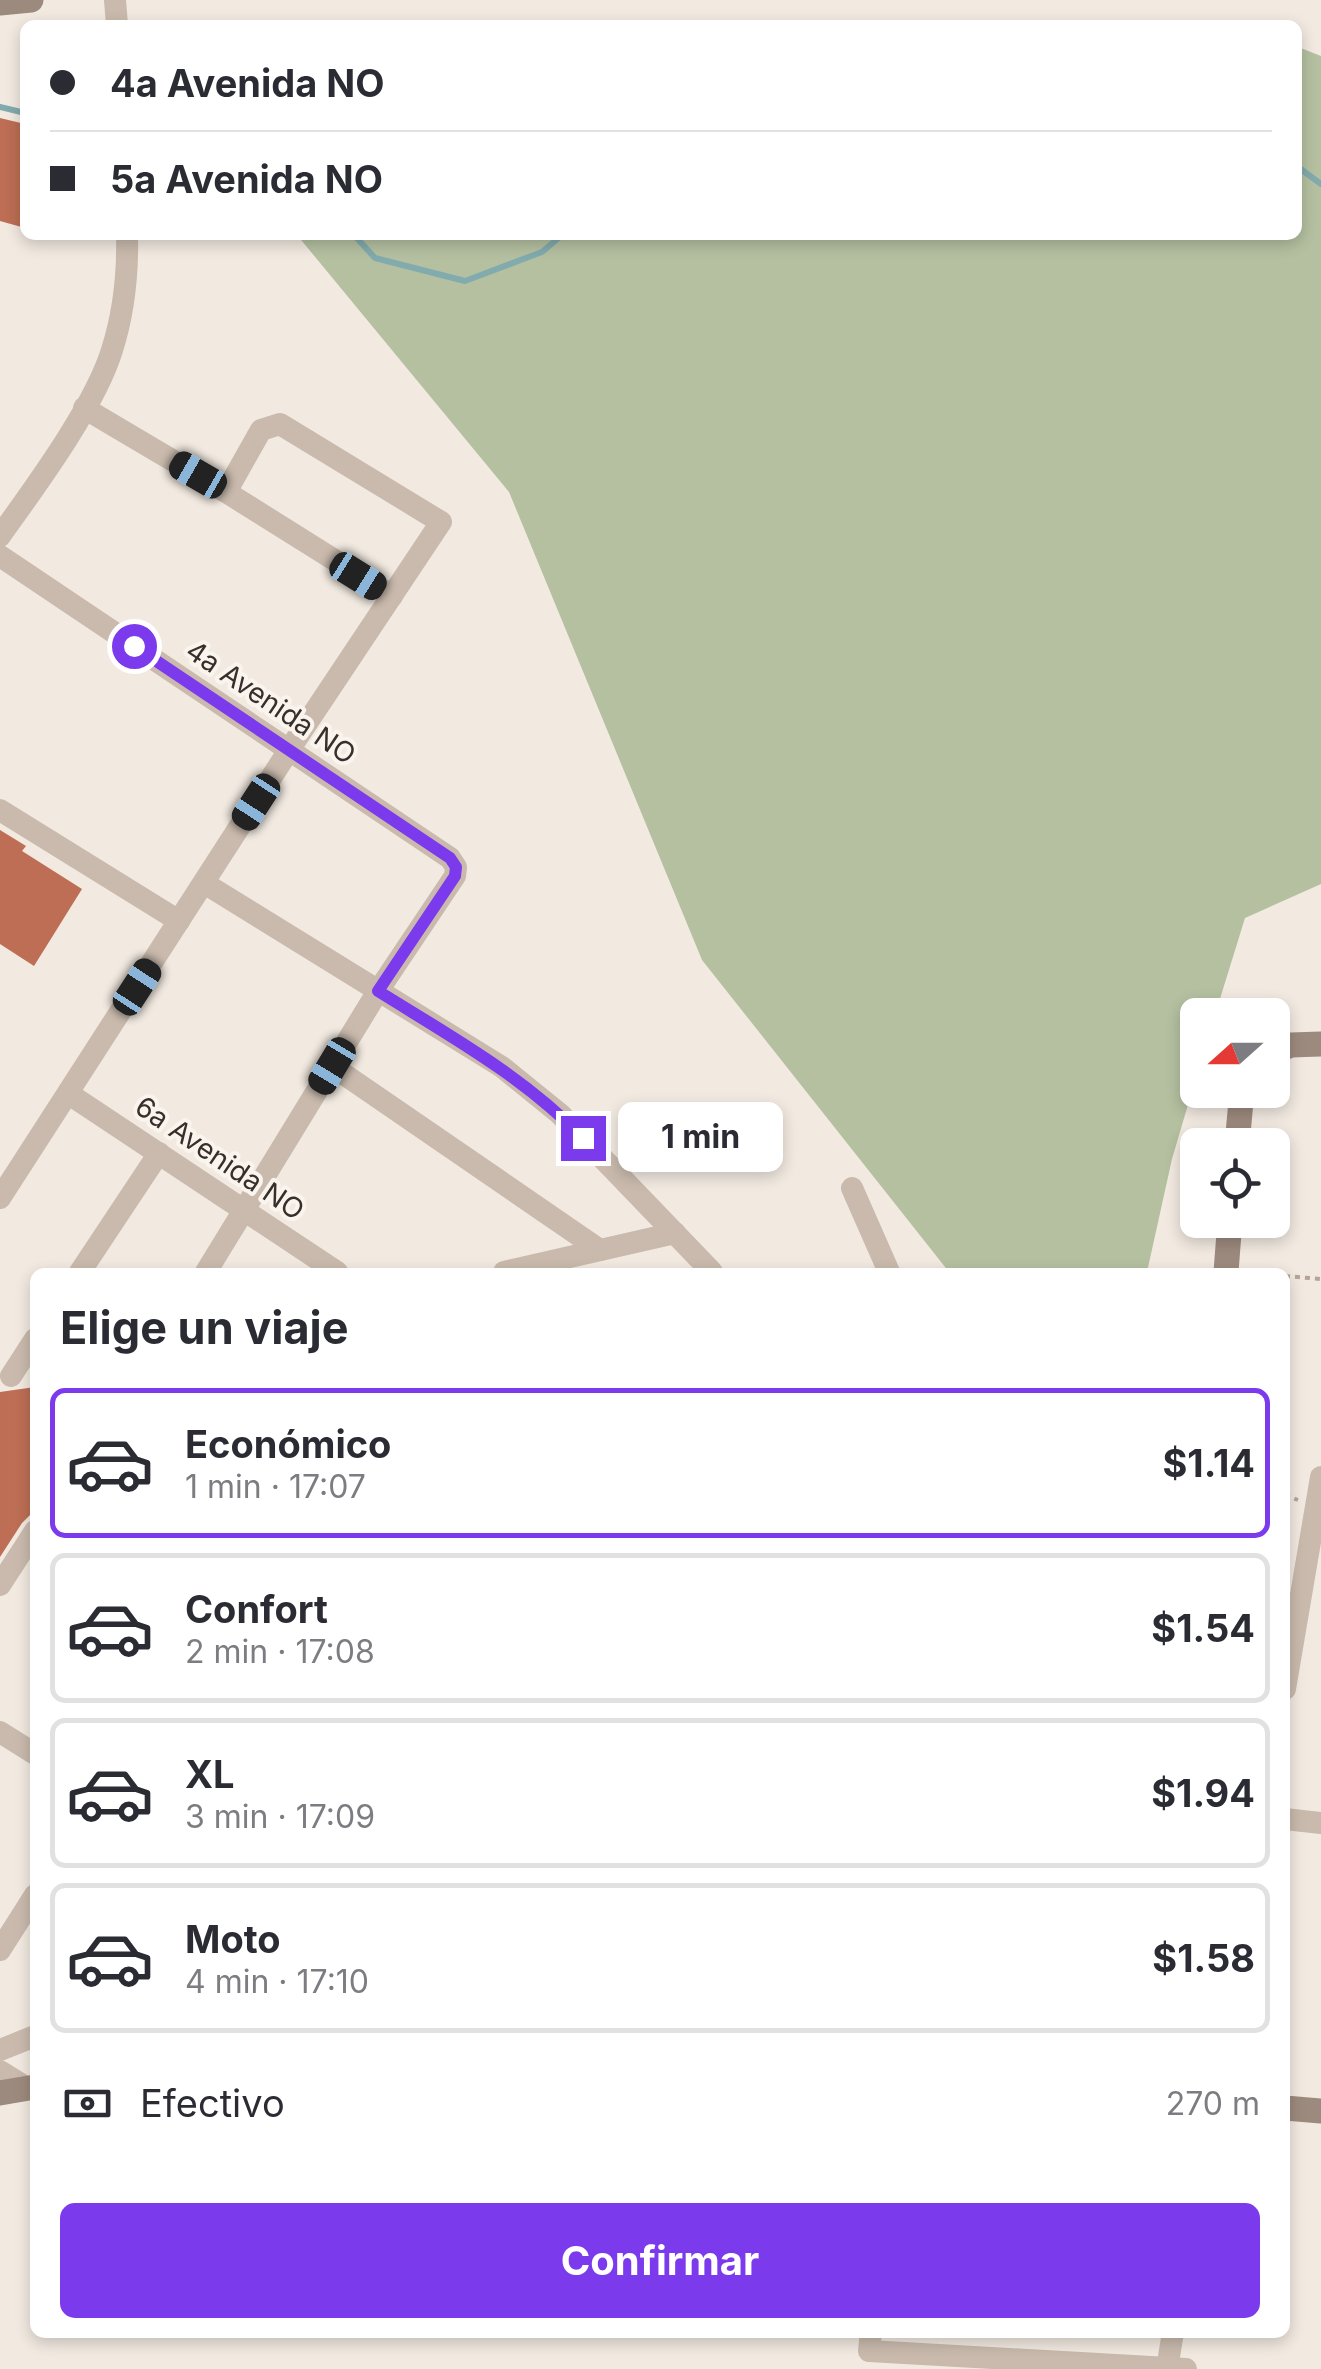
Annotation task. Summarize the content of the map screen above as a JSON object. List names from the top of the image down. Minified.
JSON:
{"streets":{"street":["4a Avenida NO","6a Avenida NO"]},"north":"left","page":{"banner":["4a Avenida NO","5a Avenida NO"],"bubble":"1 min","heading":"Elige un viaje","list":[{"name":"Económico","note":"1 min · 17:07","value":"$1.14"},{"name":"Confort","note":"2 min · 17:08","value":"$1.54"},{"name":"XL","note":"3 min · 17:09","value":"$1.94"},{"name":"Moto","note":"4 min · 17:10","value":"$1.58"}],"pay":["Efectivo","270 m"],"buttons":"Confirmar"}}
